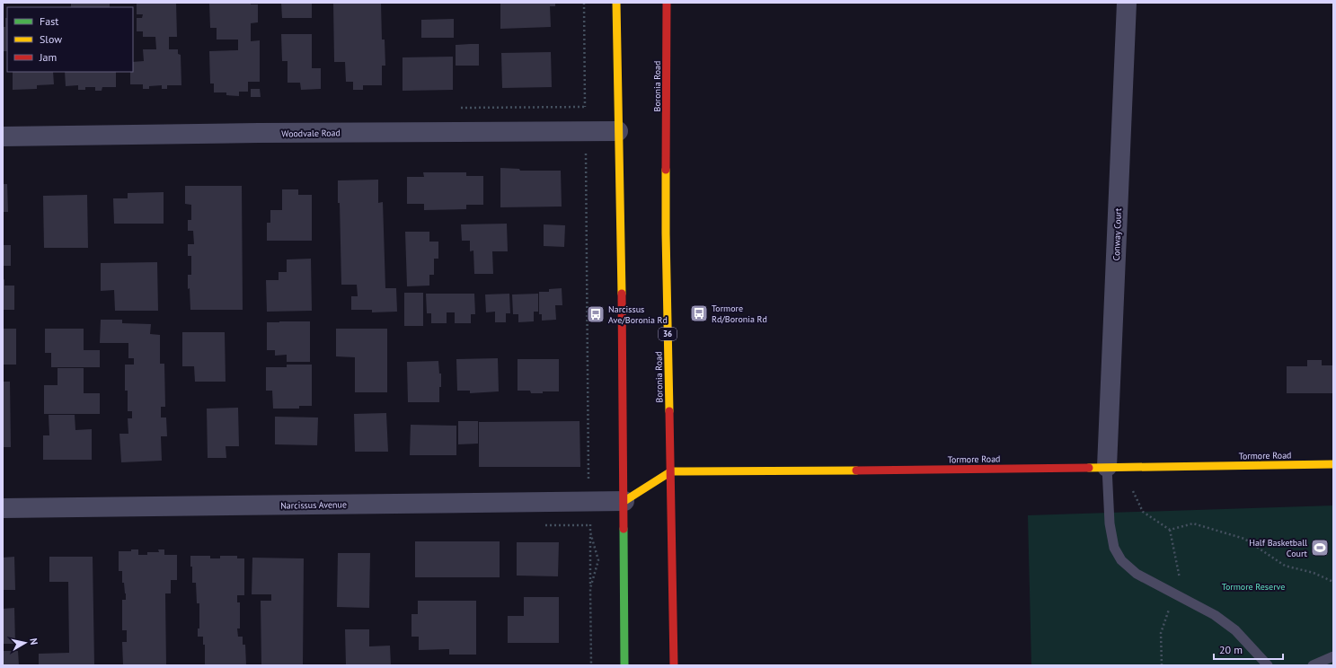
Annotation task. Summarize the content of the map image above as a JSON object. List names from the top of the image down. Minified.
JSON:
{"streets":{"main road":["Boronia Road","36","Tormore Road"],"street":["Woodvale Road","Conway Court","Narcissus Avenue"]},"crossings":[["Boronia Road","Tormore Road"],["Conway Court","Tormore Road"]],"parks":["Tormore Reserve"],"places":{"bus stop":["Tormore Rd/Boronia Rd","Narcissus Ave/Boronia Rd"],"sports":["Half Basketball Court"]},"legend":["Fast","Slow","Jam"],"scale_bar":"20 m","north":"right"}
